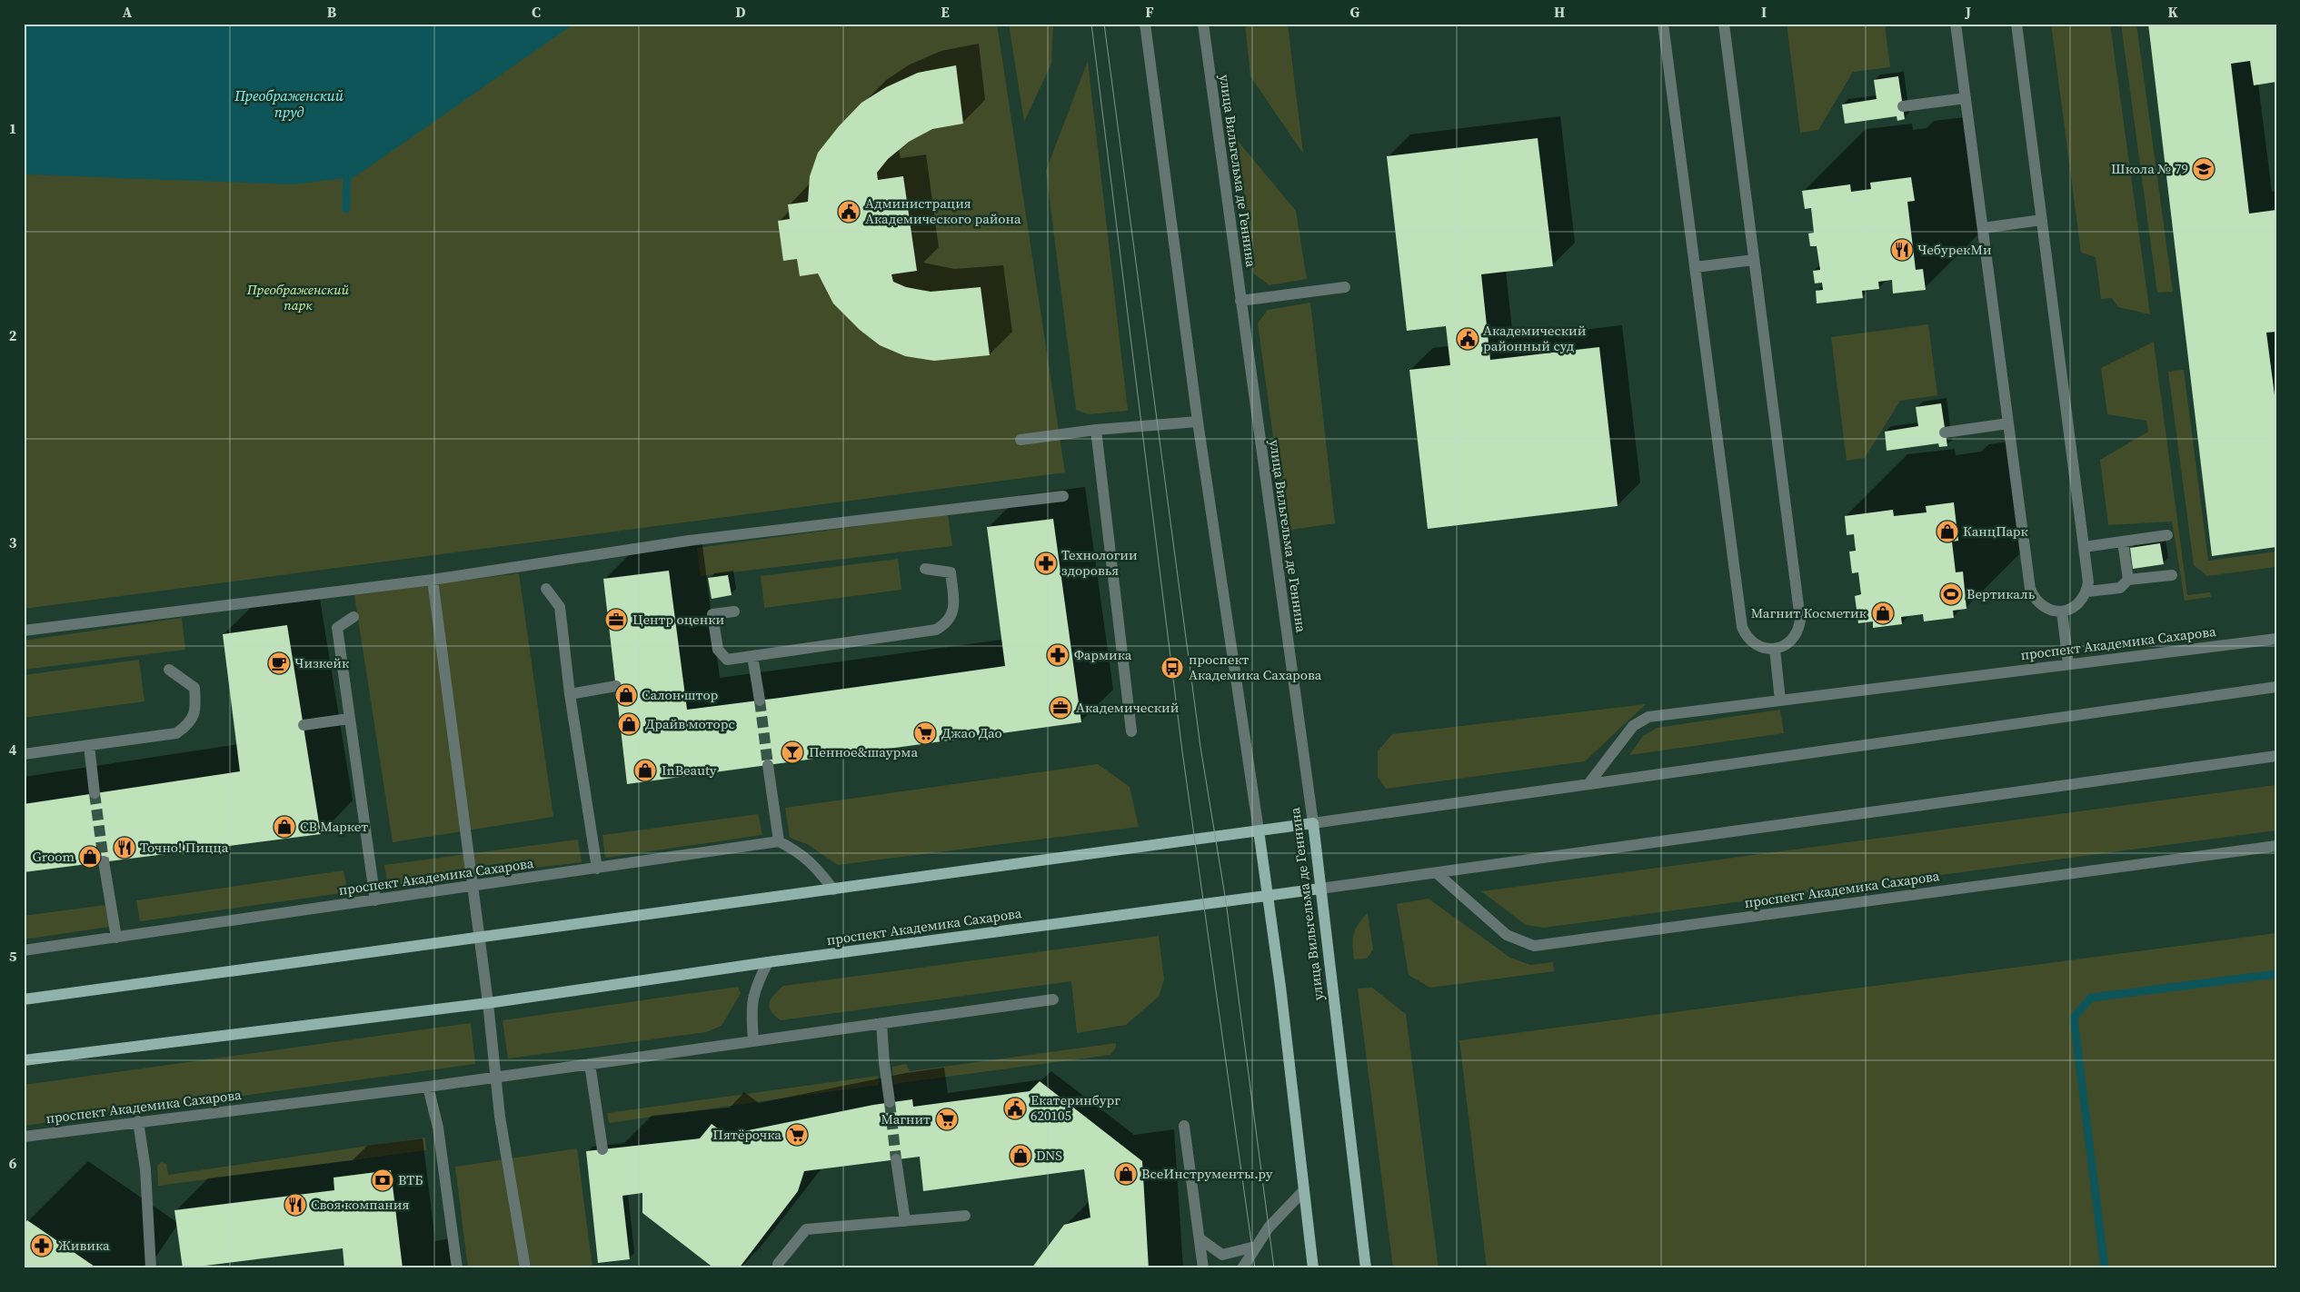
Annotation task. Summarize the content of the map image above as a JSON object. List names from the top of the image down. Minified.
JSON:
{"streets":{"main road":["улица Вильгельма де Геннина","проспект Академика Сахарова"]},"crossings":[["улица Вильгельма де Геннина","проспект Академика Сахарова"]],"water":["Преображенский пруд"],"parks":["Преображенский парк"],"places":{"school or university":["Школа № 79"],"public building":["Администрация Академического района","Академический районный суд","Екатеринбург 620105"],"restaurant":["ЧебурекМи","Точно! Пицца","Своя компания"],"shop":["КанцПарк","Магнит Косметик","Салон штор","Драйв моторс","InBeauty","СВ Маркет","Groom","DNS","ВсеИнструменты.ру"],"pharmacy":["Технологии здоровья","Фармика","Живика"],"sports":["Вертикаль"],"office":["Центр оценки","Академический"],"cafe":["Чизкейк"],"bus stop":["проспект Академика Сахарова"],"supermarket":["Джао Дао","Магнит","Пятёрочка"],"bar":["Пенное&шаурма"],"bank":["ВТБ"]},"grid":{"columns":["A","B","C","D","E","F","G","H","I","J","K"],"rows":["1","2","3","4","5","6"]}}
